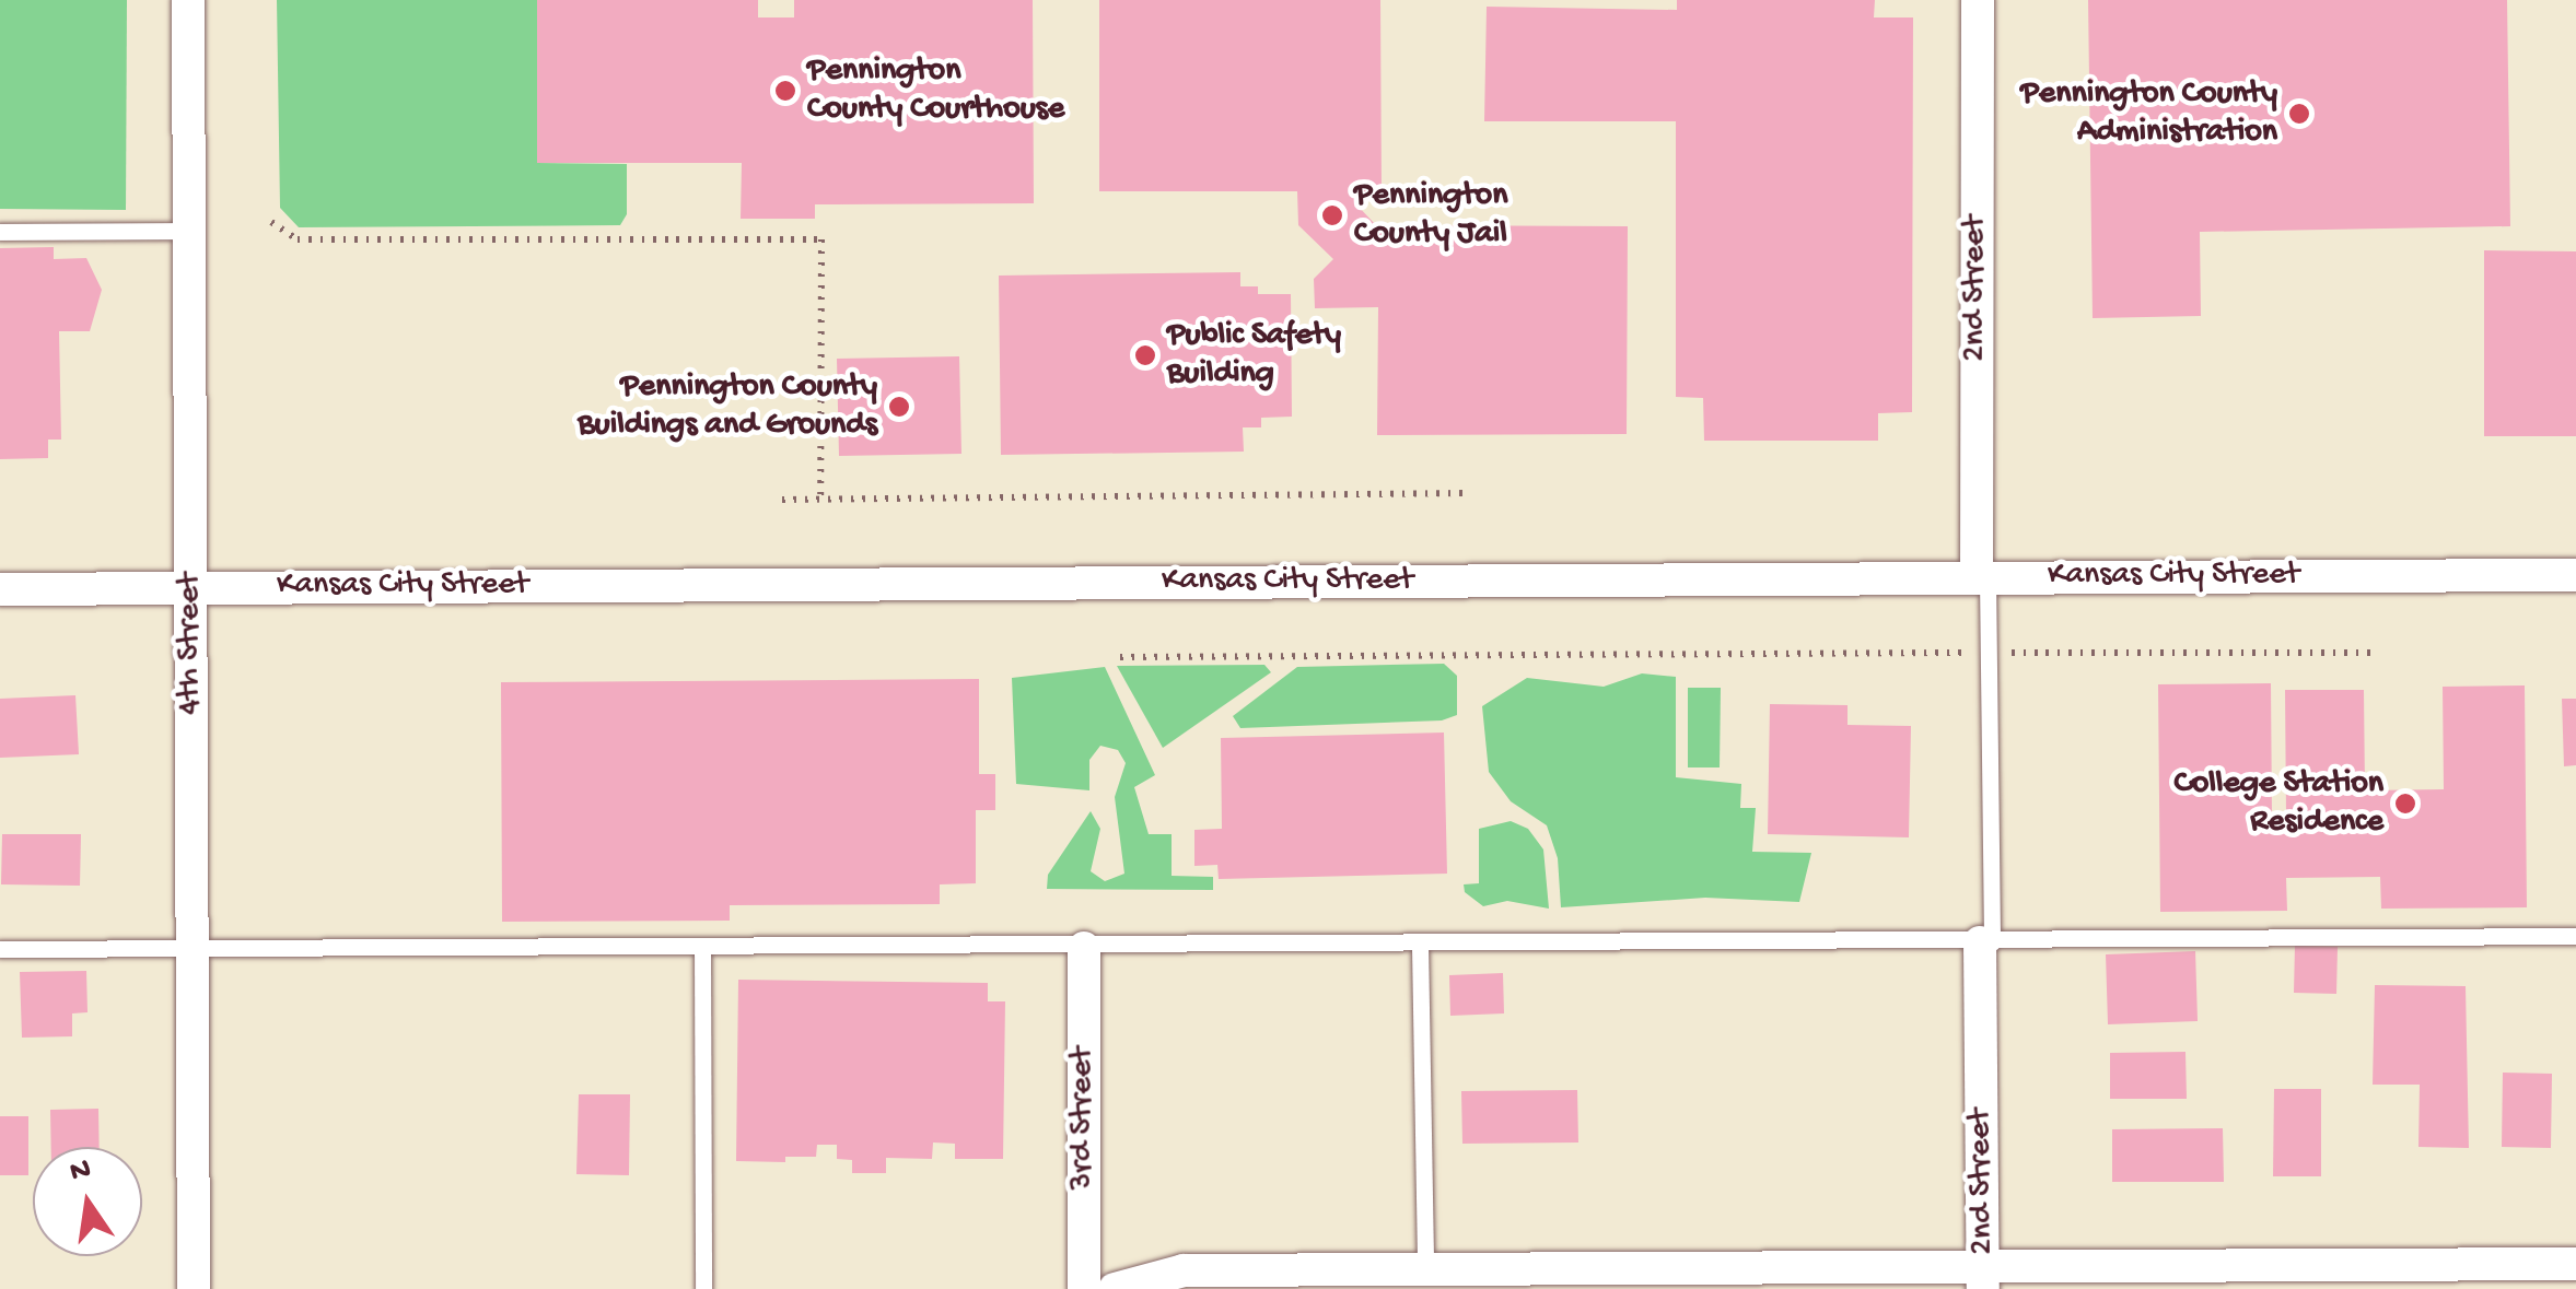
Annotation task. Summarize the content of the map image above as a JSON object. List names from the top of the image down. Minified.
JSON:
{"streets":{"street":["2nd Street","Kansas City Street","4th Street","3rd Street"]},"crossings":[["2nd Street","Kansas City Street"],["Kansas City Street","4th Street"]],"places":["Pennington County Courthouse","Pennington County Administration","Pennington County Jail","Public Safety Building","Pennington County Buildings and Grounds","College Station Residence"],"north":"top"}
